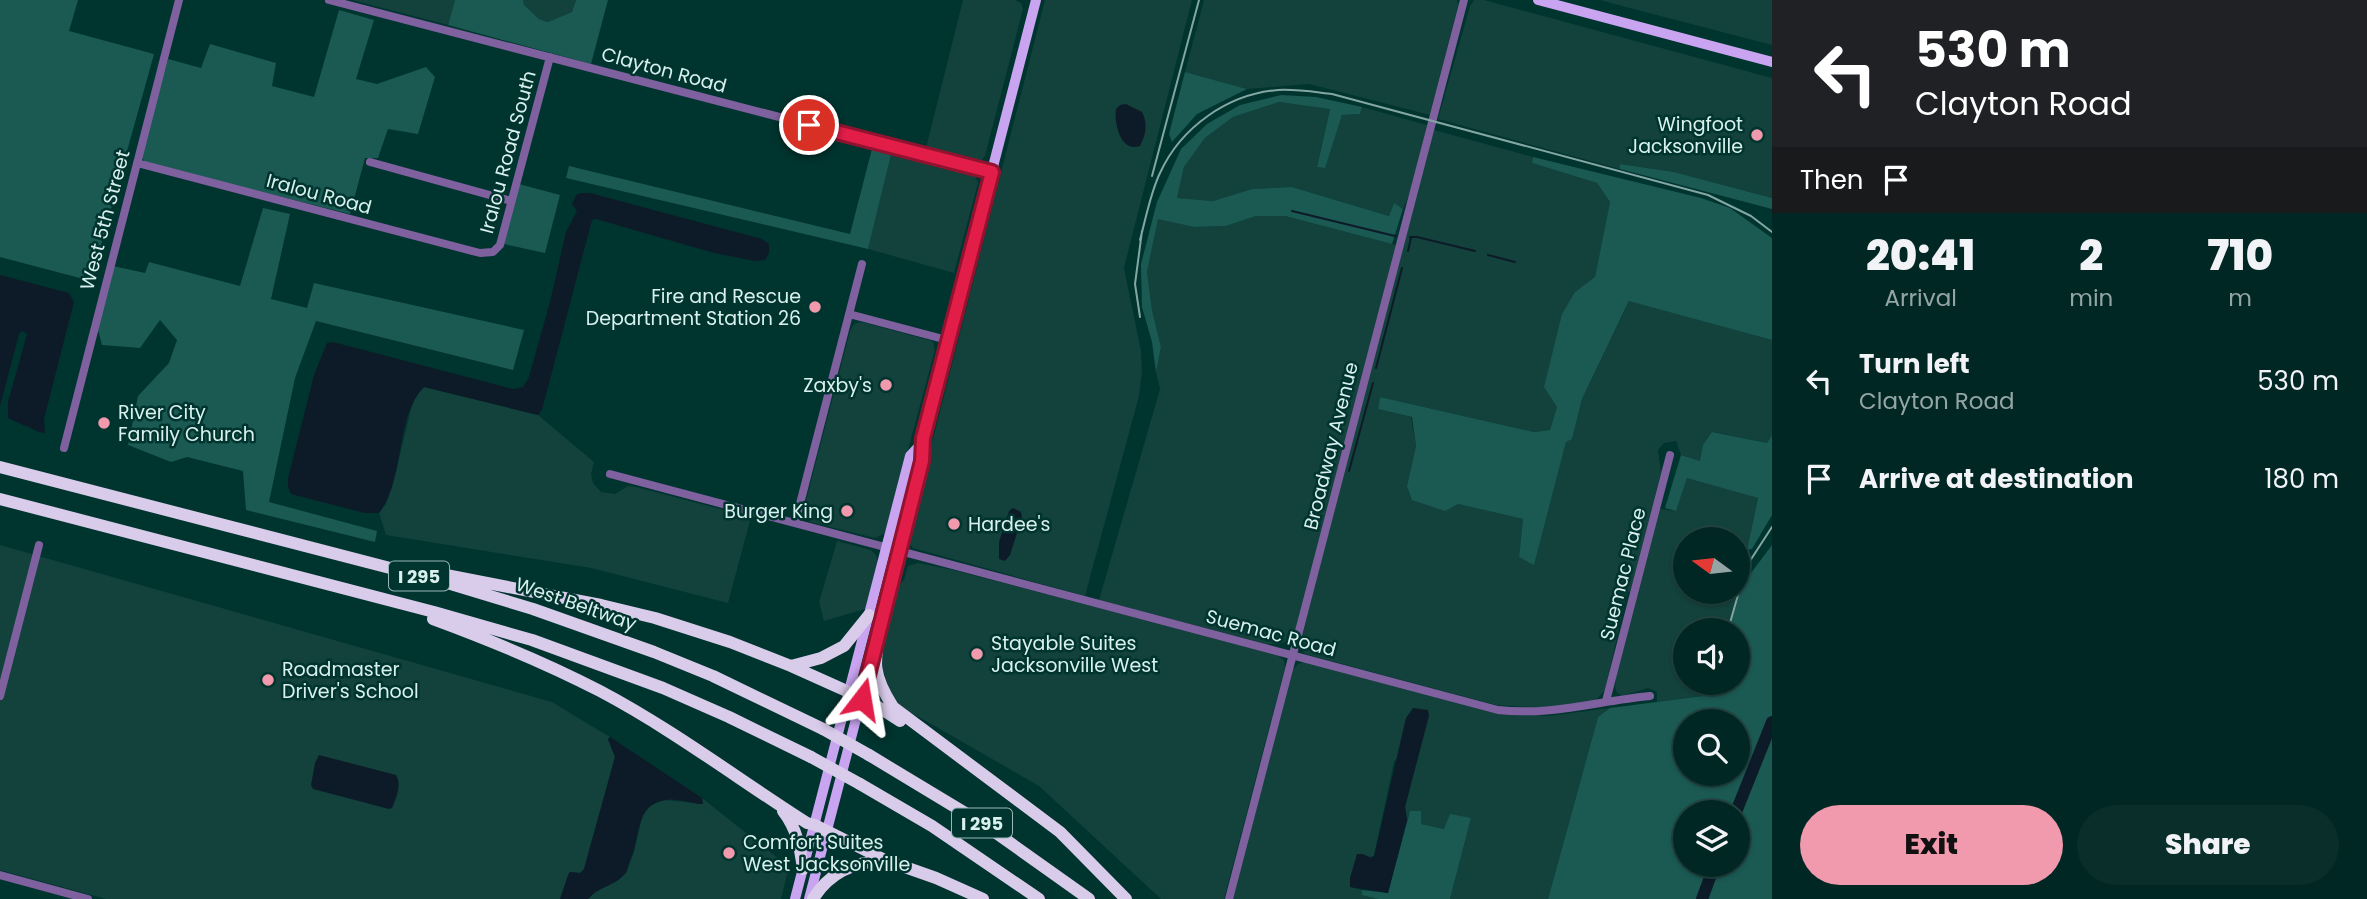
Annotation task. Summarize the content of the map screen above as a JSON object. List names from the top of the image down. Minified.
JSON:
{"streets":{"highway":["I 295","West Beltway"],"street":["Clayton Road","Iralou Road South","Iralou Road","West 5th Street","Broadway Avenue","Suemac Place","Suemac Road"]},"crossings":[["Clayton Road","Iralou Road South"],["Iralou Road South","Iralou Road"],["Iralou Road","West 5th Street"],["Broadway Avenue","Suemac Road"],["Suemac Place","Suemac Road"]],"places":["Wingfoot Jacksonville","Fire and Rescue Department Station 26","Zaxby's","River City Family Church","Burger King","Hardee's","Stayable Suites Jacksonville West","Roadmaster Driver's School","Comfort Suites West Jacksonville"],"north":"left","page":{"turn":["530 m","Clayton Road"],"then":"Then","eta":["20:41","Arrival","2","min","710","m"],"list":[{"name":"Turn left","note":"Clayton Road","value":"530 m"},{"name":"Arrive at destination","value":"180 m"}],"buttons":["Exit","Share"]}}
